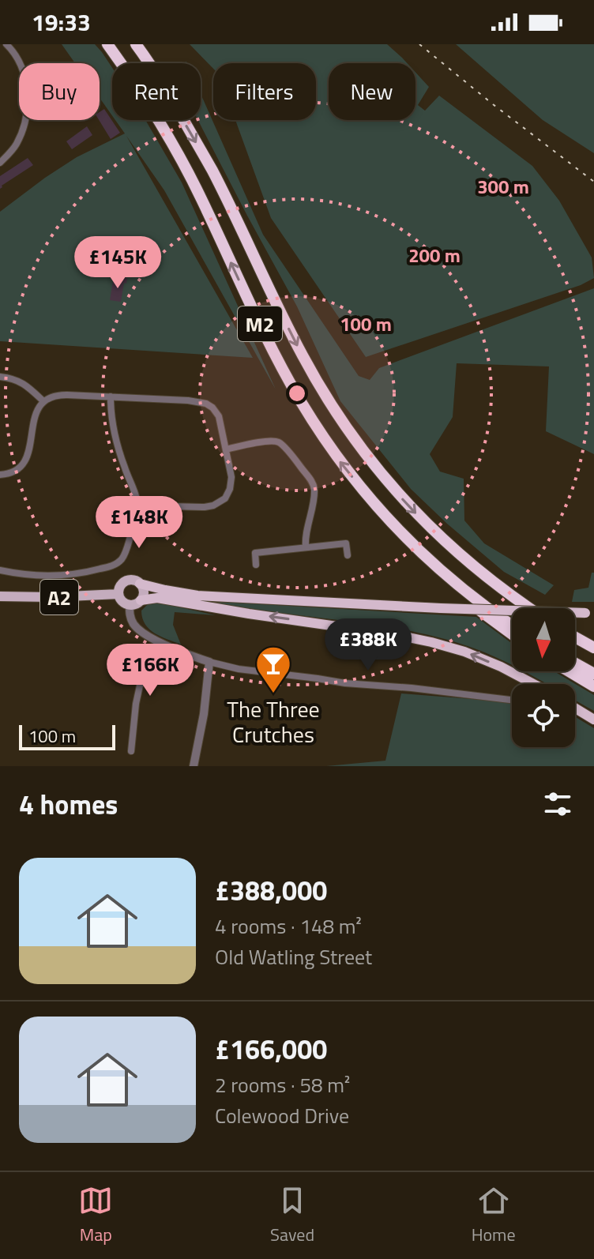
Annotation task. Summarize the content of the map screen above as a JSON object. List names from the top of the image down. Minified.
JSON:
{"streets":{"highway":["M2"],"main road":["A2"]},"places":{"bar":["The Three Crutches"]},"scale_bar":"100 m","north":"bottom","page":{"status":"19:33","chip":["Buy","Rent","Filters","New"],"price":["£145K","£148K","£388K","£166K"],"scale":"100 m","heading":"4 homes","list":[{"name":"£388,000","note":"4 rooms · 148 m² · Old Watling Street"},{"name":"£166,000","note":"2 rooms · 58 m² · Colewood Drive"}],"tabs":["Map","Saved","Home"]},"rings":["300 m","200 m","100 m"]}
